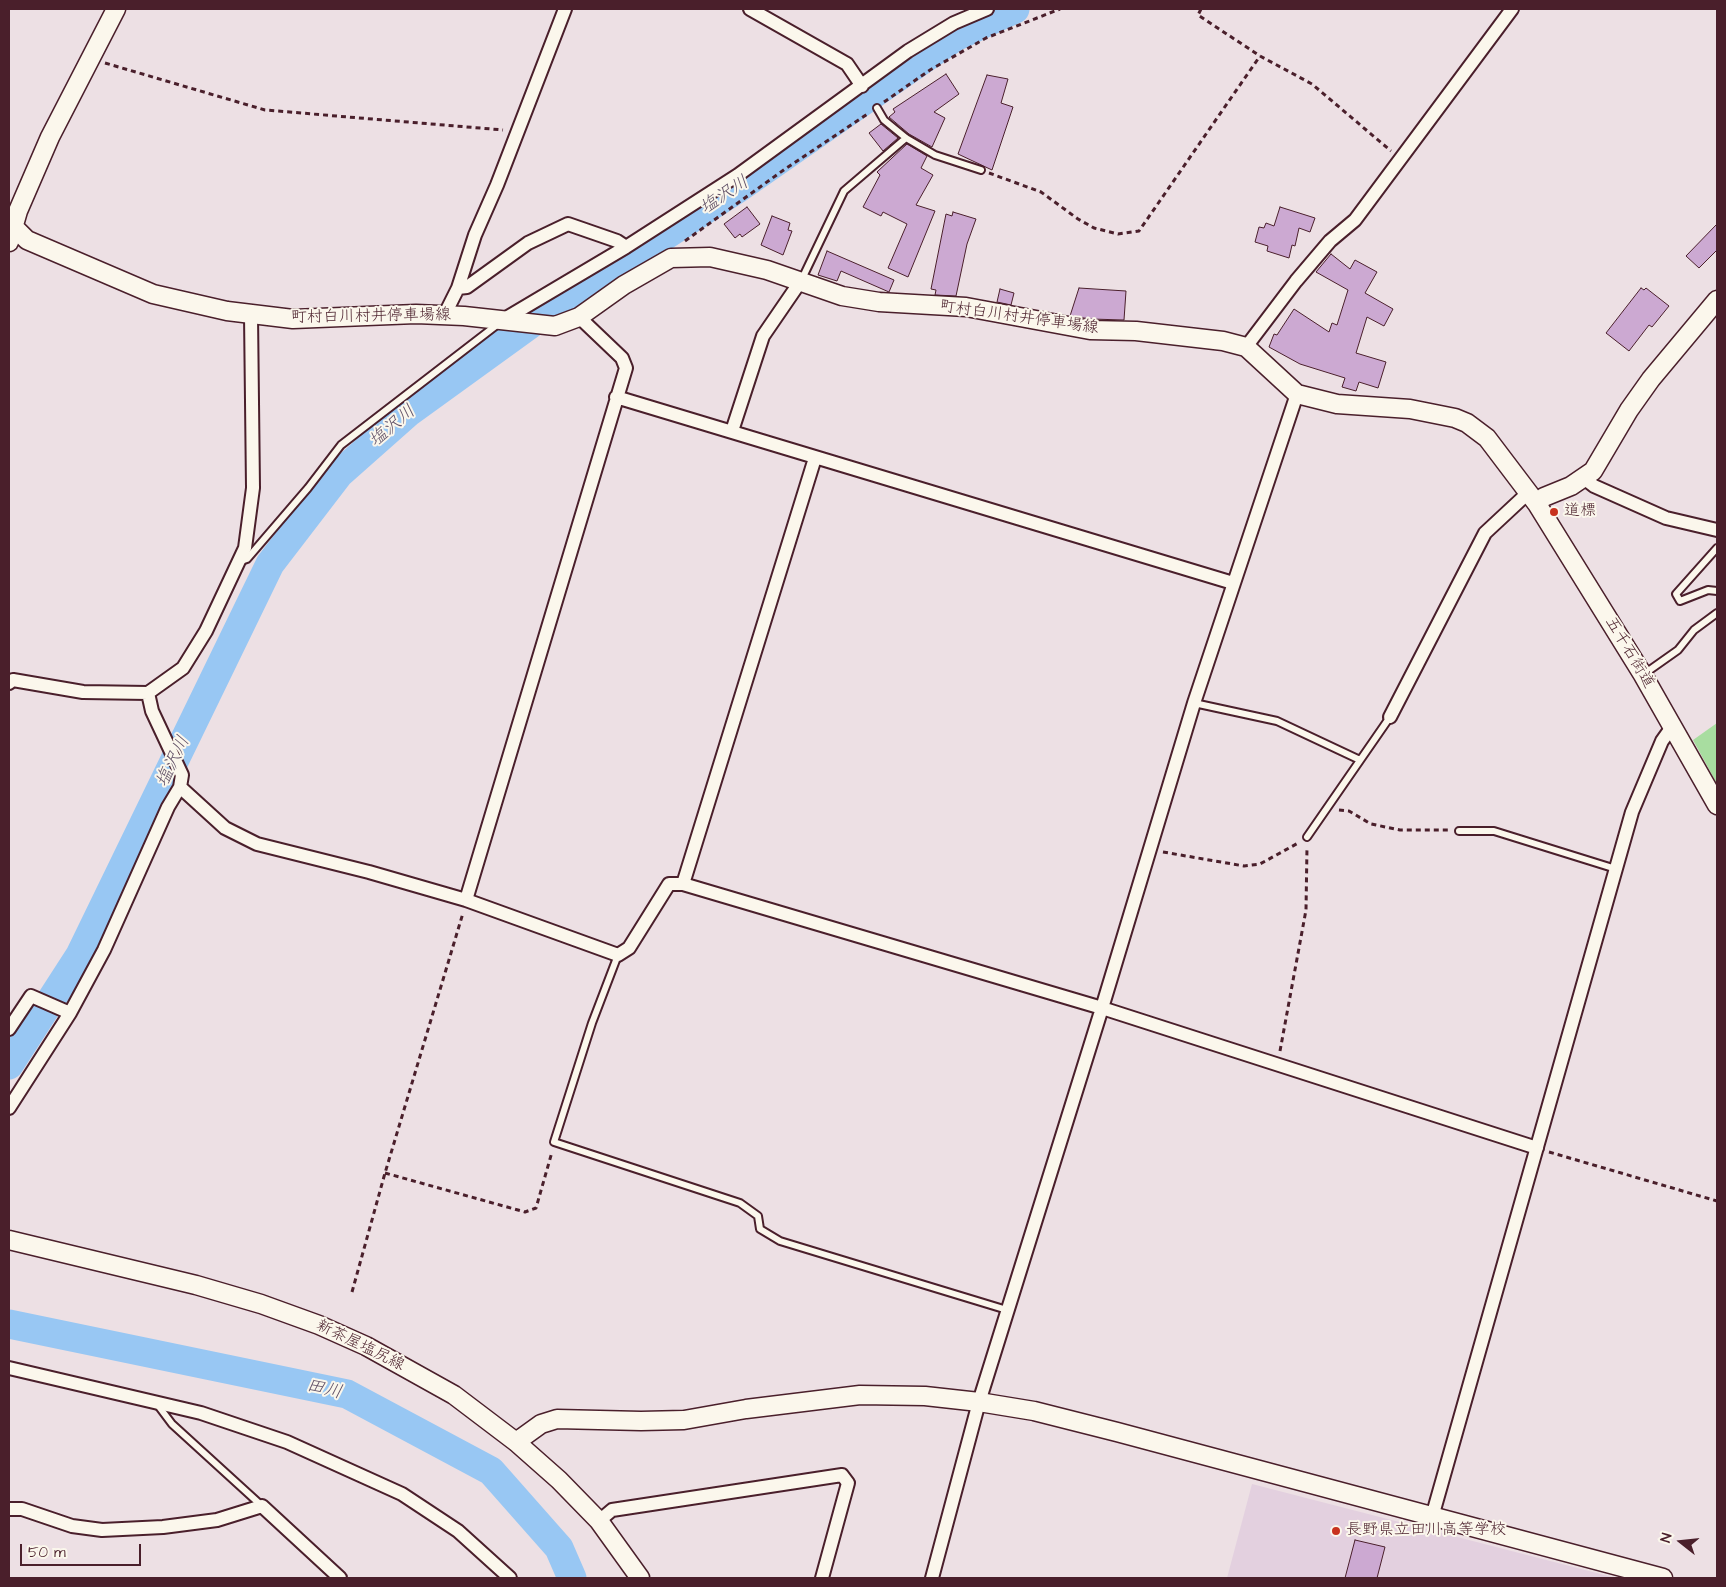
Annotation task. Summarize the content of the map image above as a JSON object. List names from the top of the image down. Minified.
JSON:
{"streets":{"main road":["町村白川村井停車場線","五千石街道","新茶屋塩尻線"]},"water":["塩沢川","田川"],"places":["道標","長野県立田川高等学校"],"scale_bar":"50 m","north":"left"}
